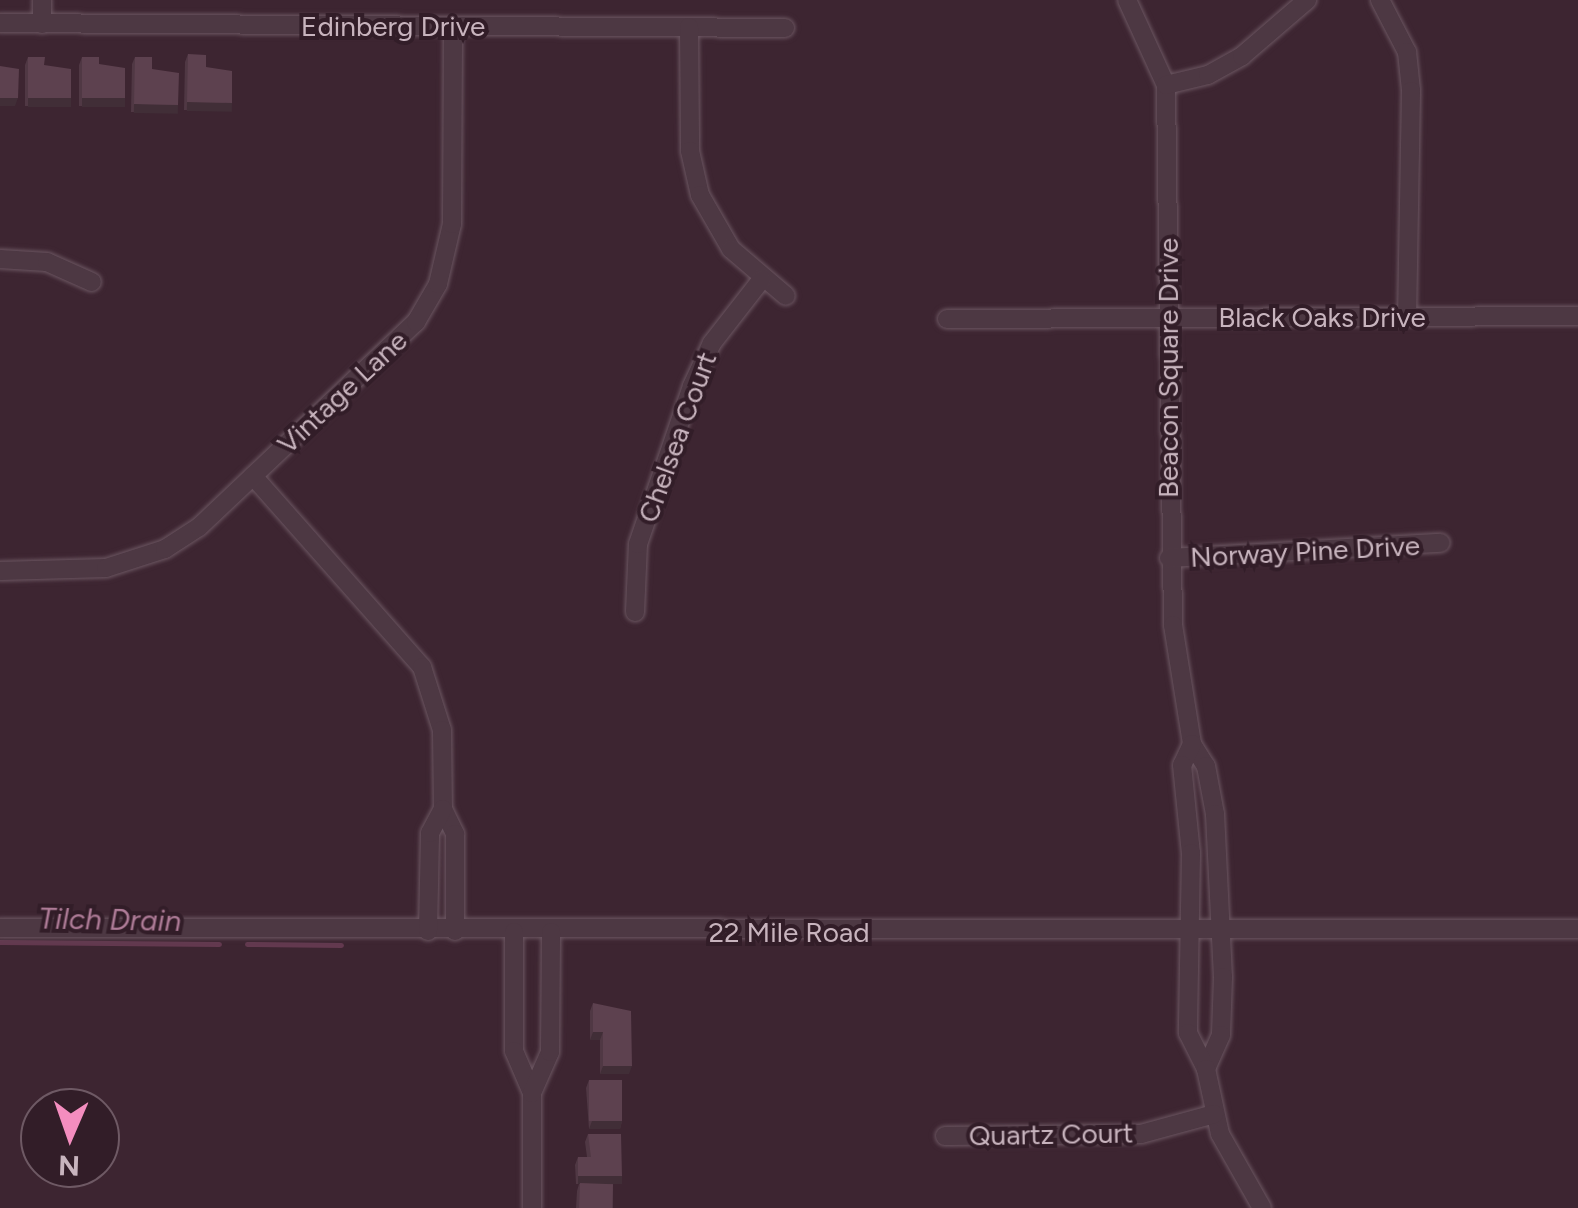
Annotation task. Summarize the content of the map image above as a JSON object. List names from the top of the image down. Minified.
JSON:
{"streets":{"street":["Edinberg Drive","Black Oaks Drive","Beacon Square Drive","Vintage Lane","Chelsea Court","Norway Pine Drive","22 Mile Road","Quartz Court"]},"crossings":[["Edinberg Drive","Vintage Lane"],["Black Oaks Drive","Beacon Square Drive"],["Beacon Square Drive","Norway Pine Drive"],["Beacon Square Drive","22 Mile Road"],["Beacon Square Drive","Quartz Court"]],"water":["Tilch Drain"],"north":"bottom"}
